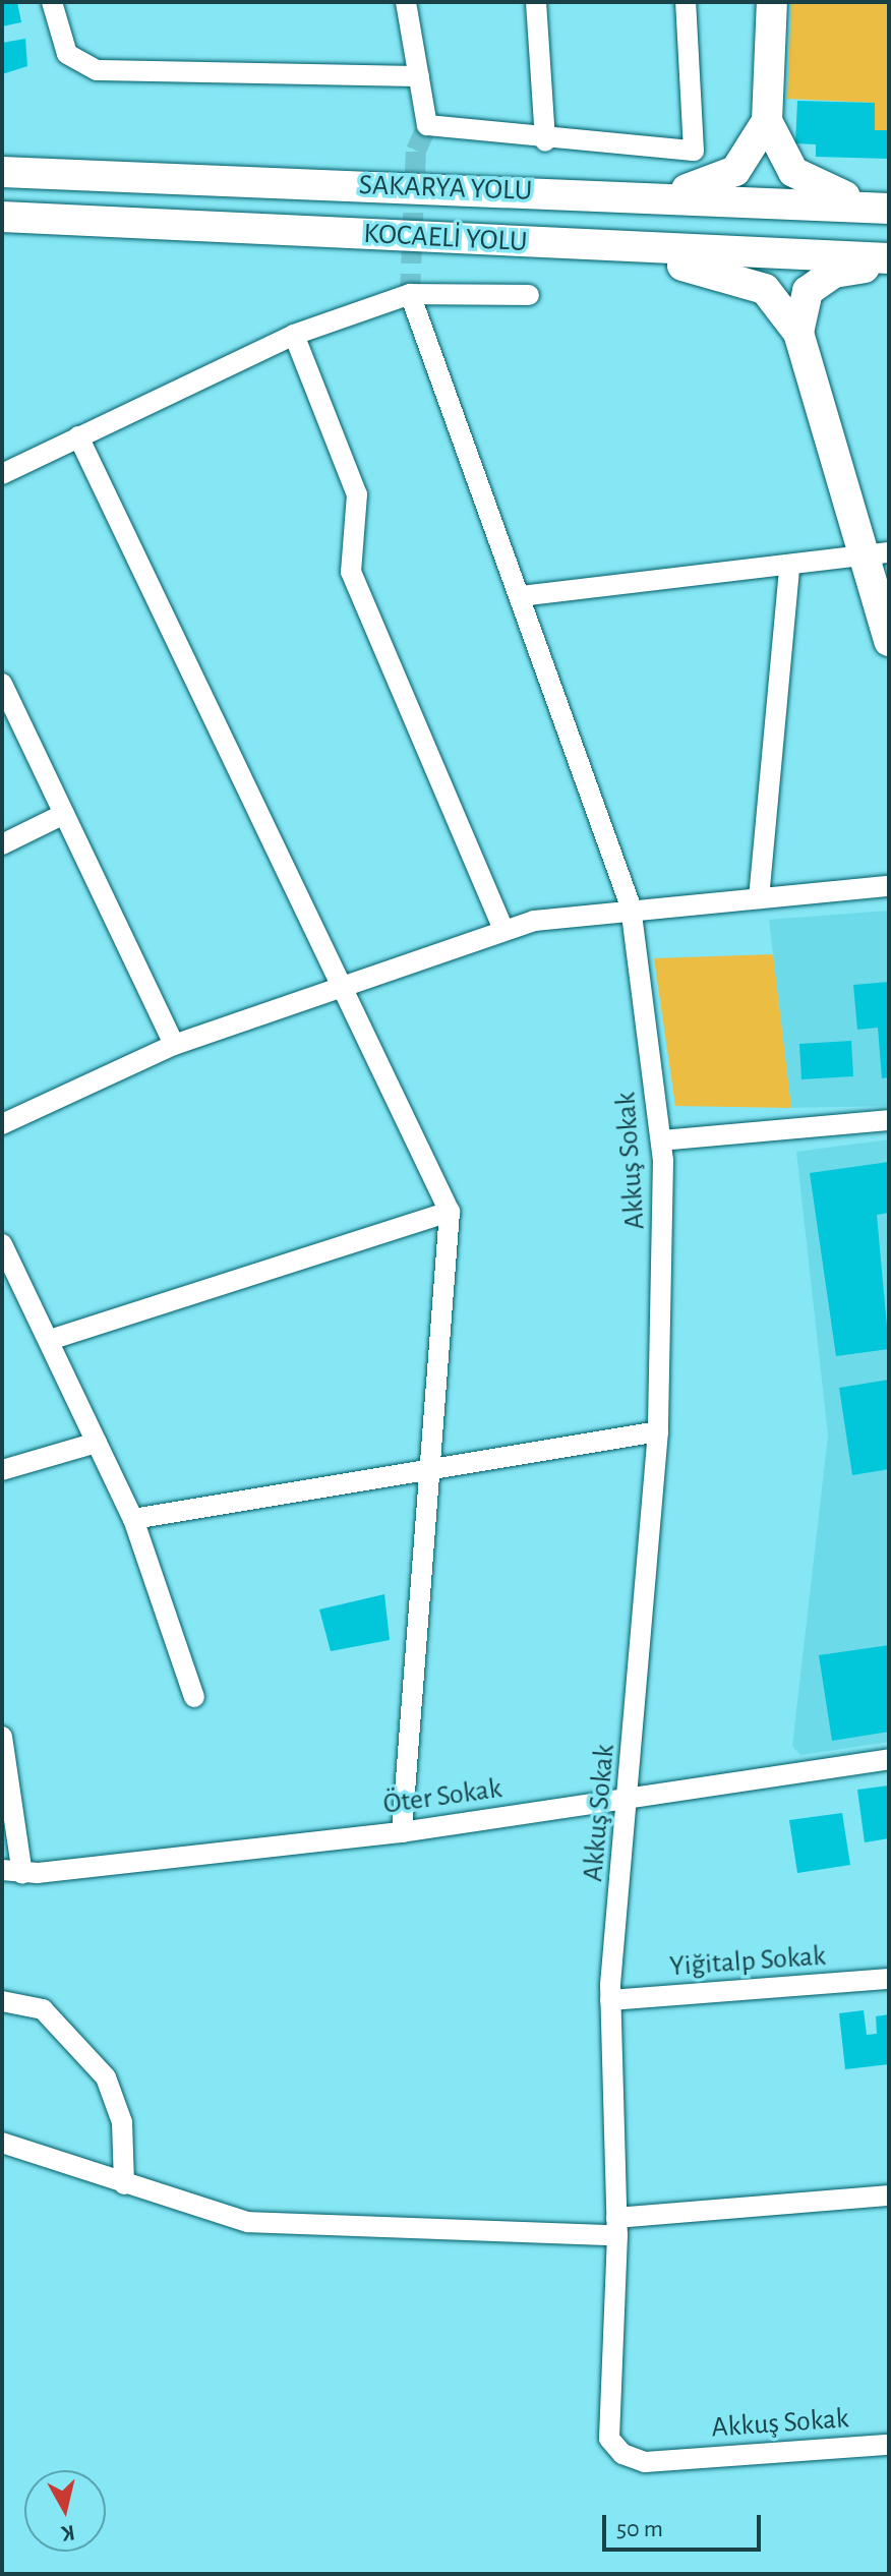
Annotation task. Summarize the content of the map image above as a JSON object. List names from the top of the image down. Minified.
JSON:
{"streets":{"highway":["SAKARYA YOLU","KOCAELİ YOLU"],"street":["Akkuş Sokak","Öter Sokak","Yiğitalp Sokak"]},"crossings":[["Akkuş Sokak","Öter Sokak"],["Akkuş Sokak","Yiğitalp Sokak"]],"scale_bar":"50 m","north":"bottom"}
